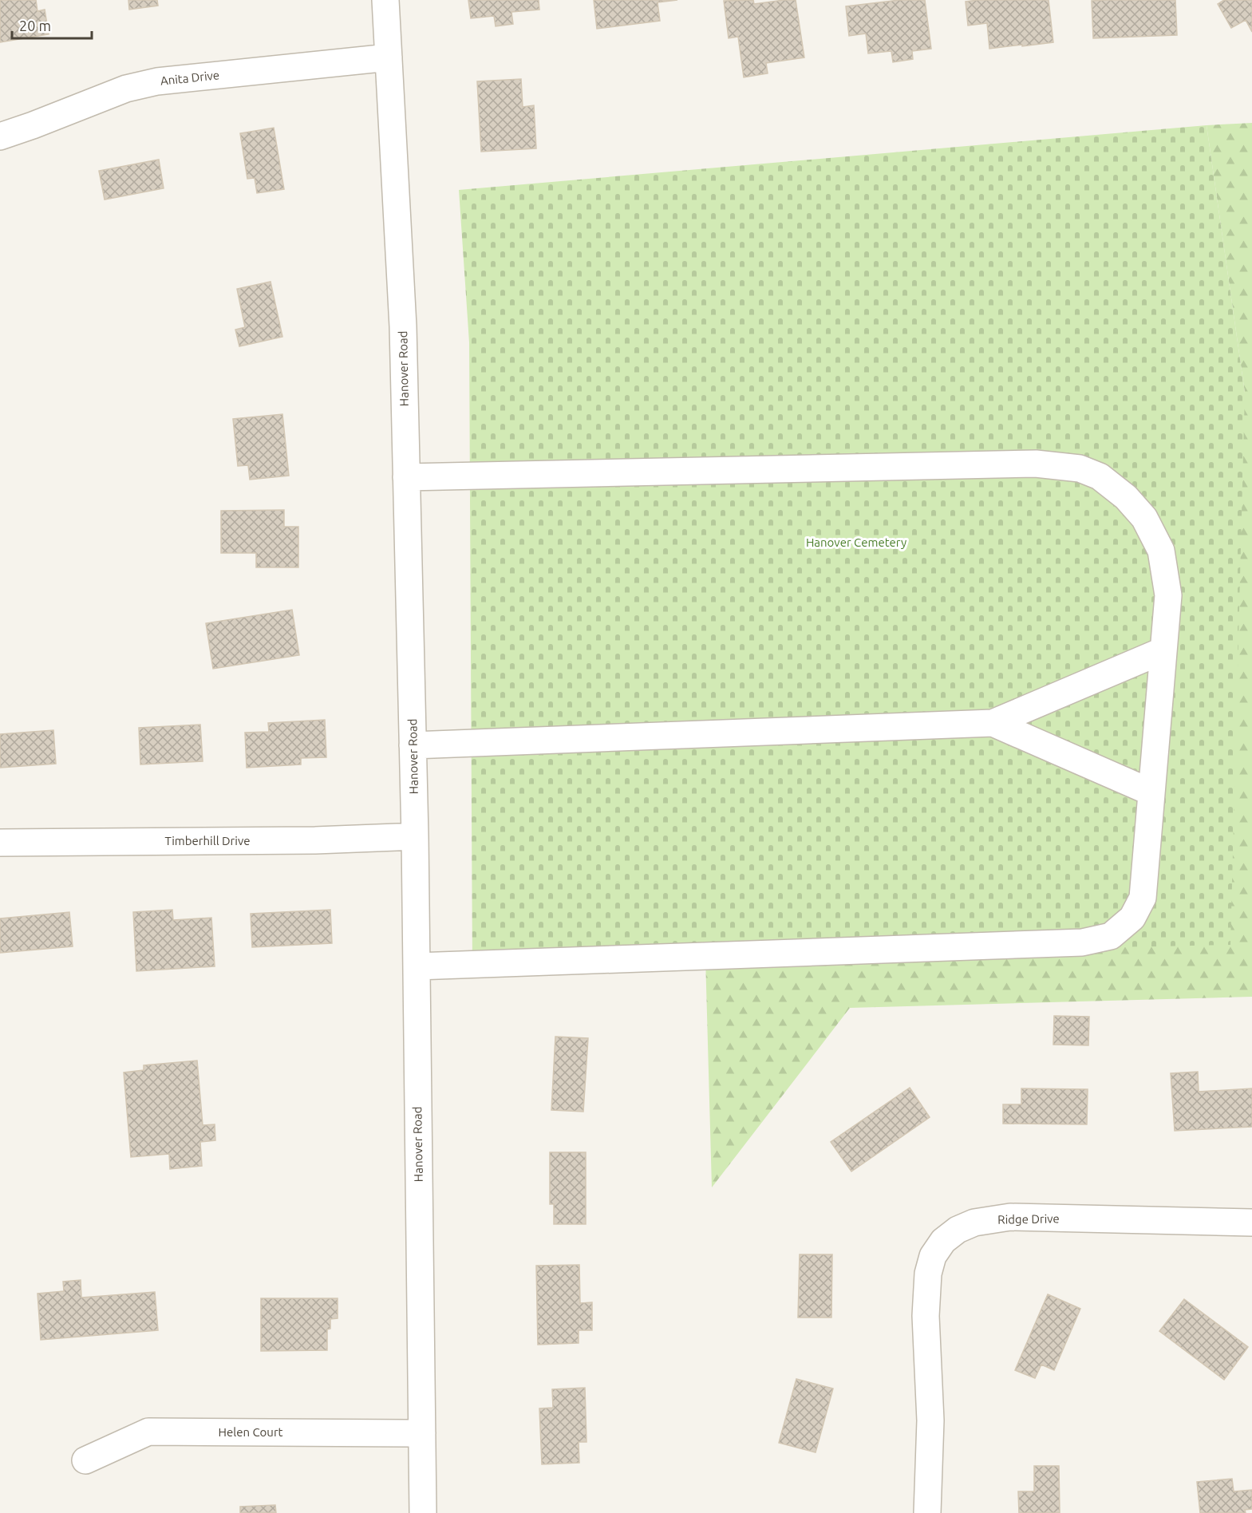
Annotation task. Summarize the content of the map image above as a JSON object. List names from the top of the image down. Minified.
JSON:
{"streets":{"street":["Anita Drive","Hanover Road","Timberhill Drive","Ridge Drive","Helen Court"]},"crossings":[["Anita Drive","Hanover Road"],["Hanover Road","Timberhill Drive"],["Hanover Road","Helen Court"]],"parks":["Hanover Cemetery"],"scale_bar":"20 m"}
